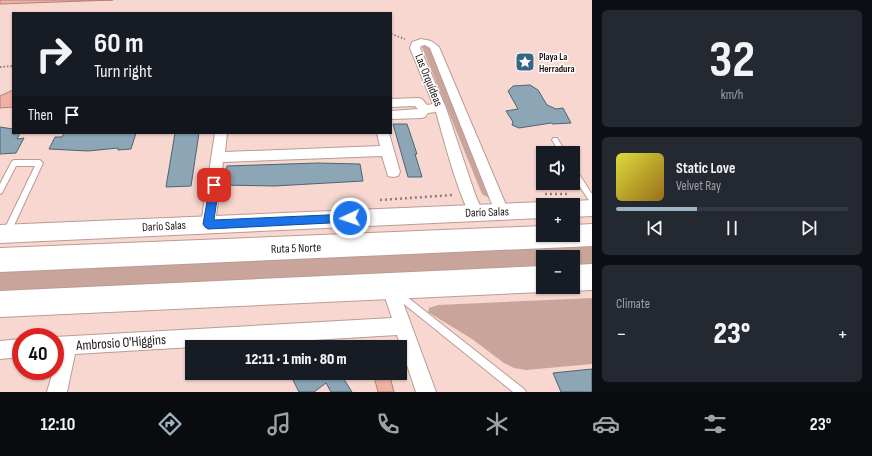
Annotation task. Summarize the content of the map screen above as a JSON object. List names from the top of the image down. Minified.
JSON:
{"streets":{"highway":["Ruta 5 Norte"],"street":["Las Orquídeas","Darío Salas","Ambrosio O'Higgins"]},"crossings":[["Las Orquídeas","Darío Salas"]],"places":{"place":["Playa La Herradura"]},"page":{"tile":[["32","km/h"],"Climate"],"turn":["60 m","Turn right"],"then":"Then","map_buttons":["+","−"],"song":["Static Love","Velvet Ray"],"heat":["−","23°","+"],"limit":"40","trip":"12:11 · 1 min · 80 m","tabs":["12:10","23°"]}}
